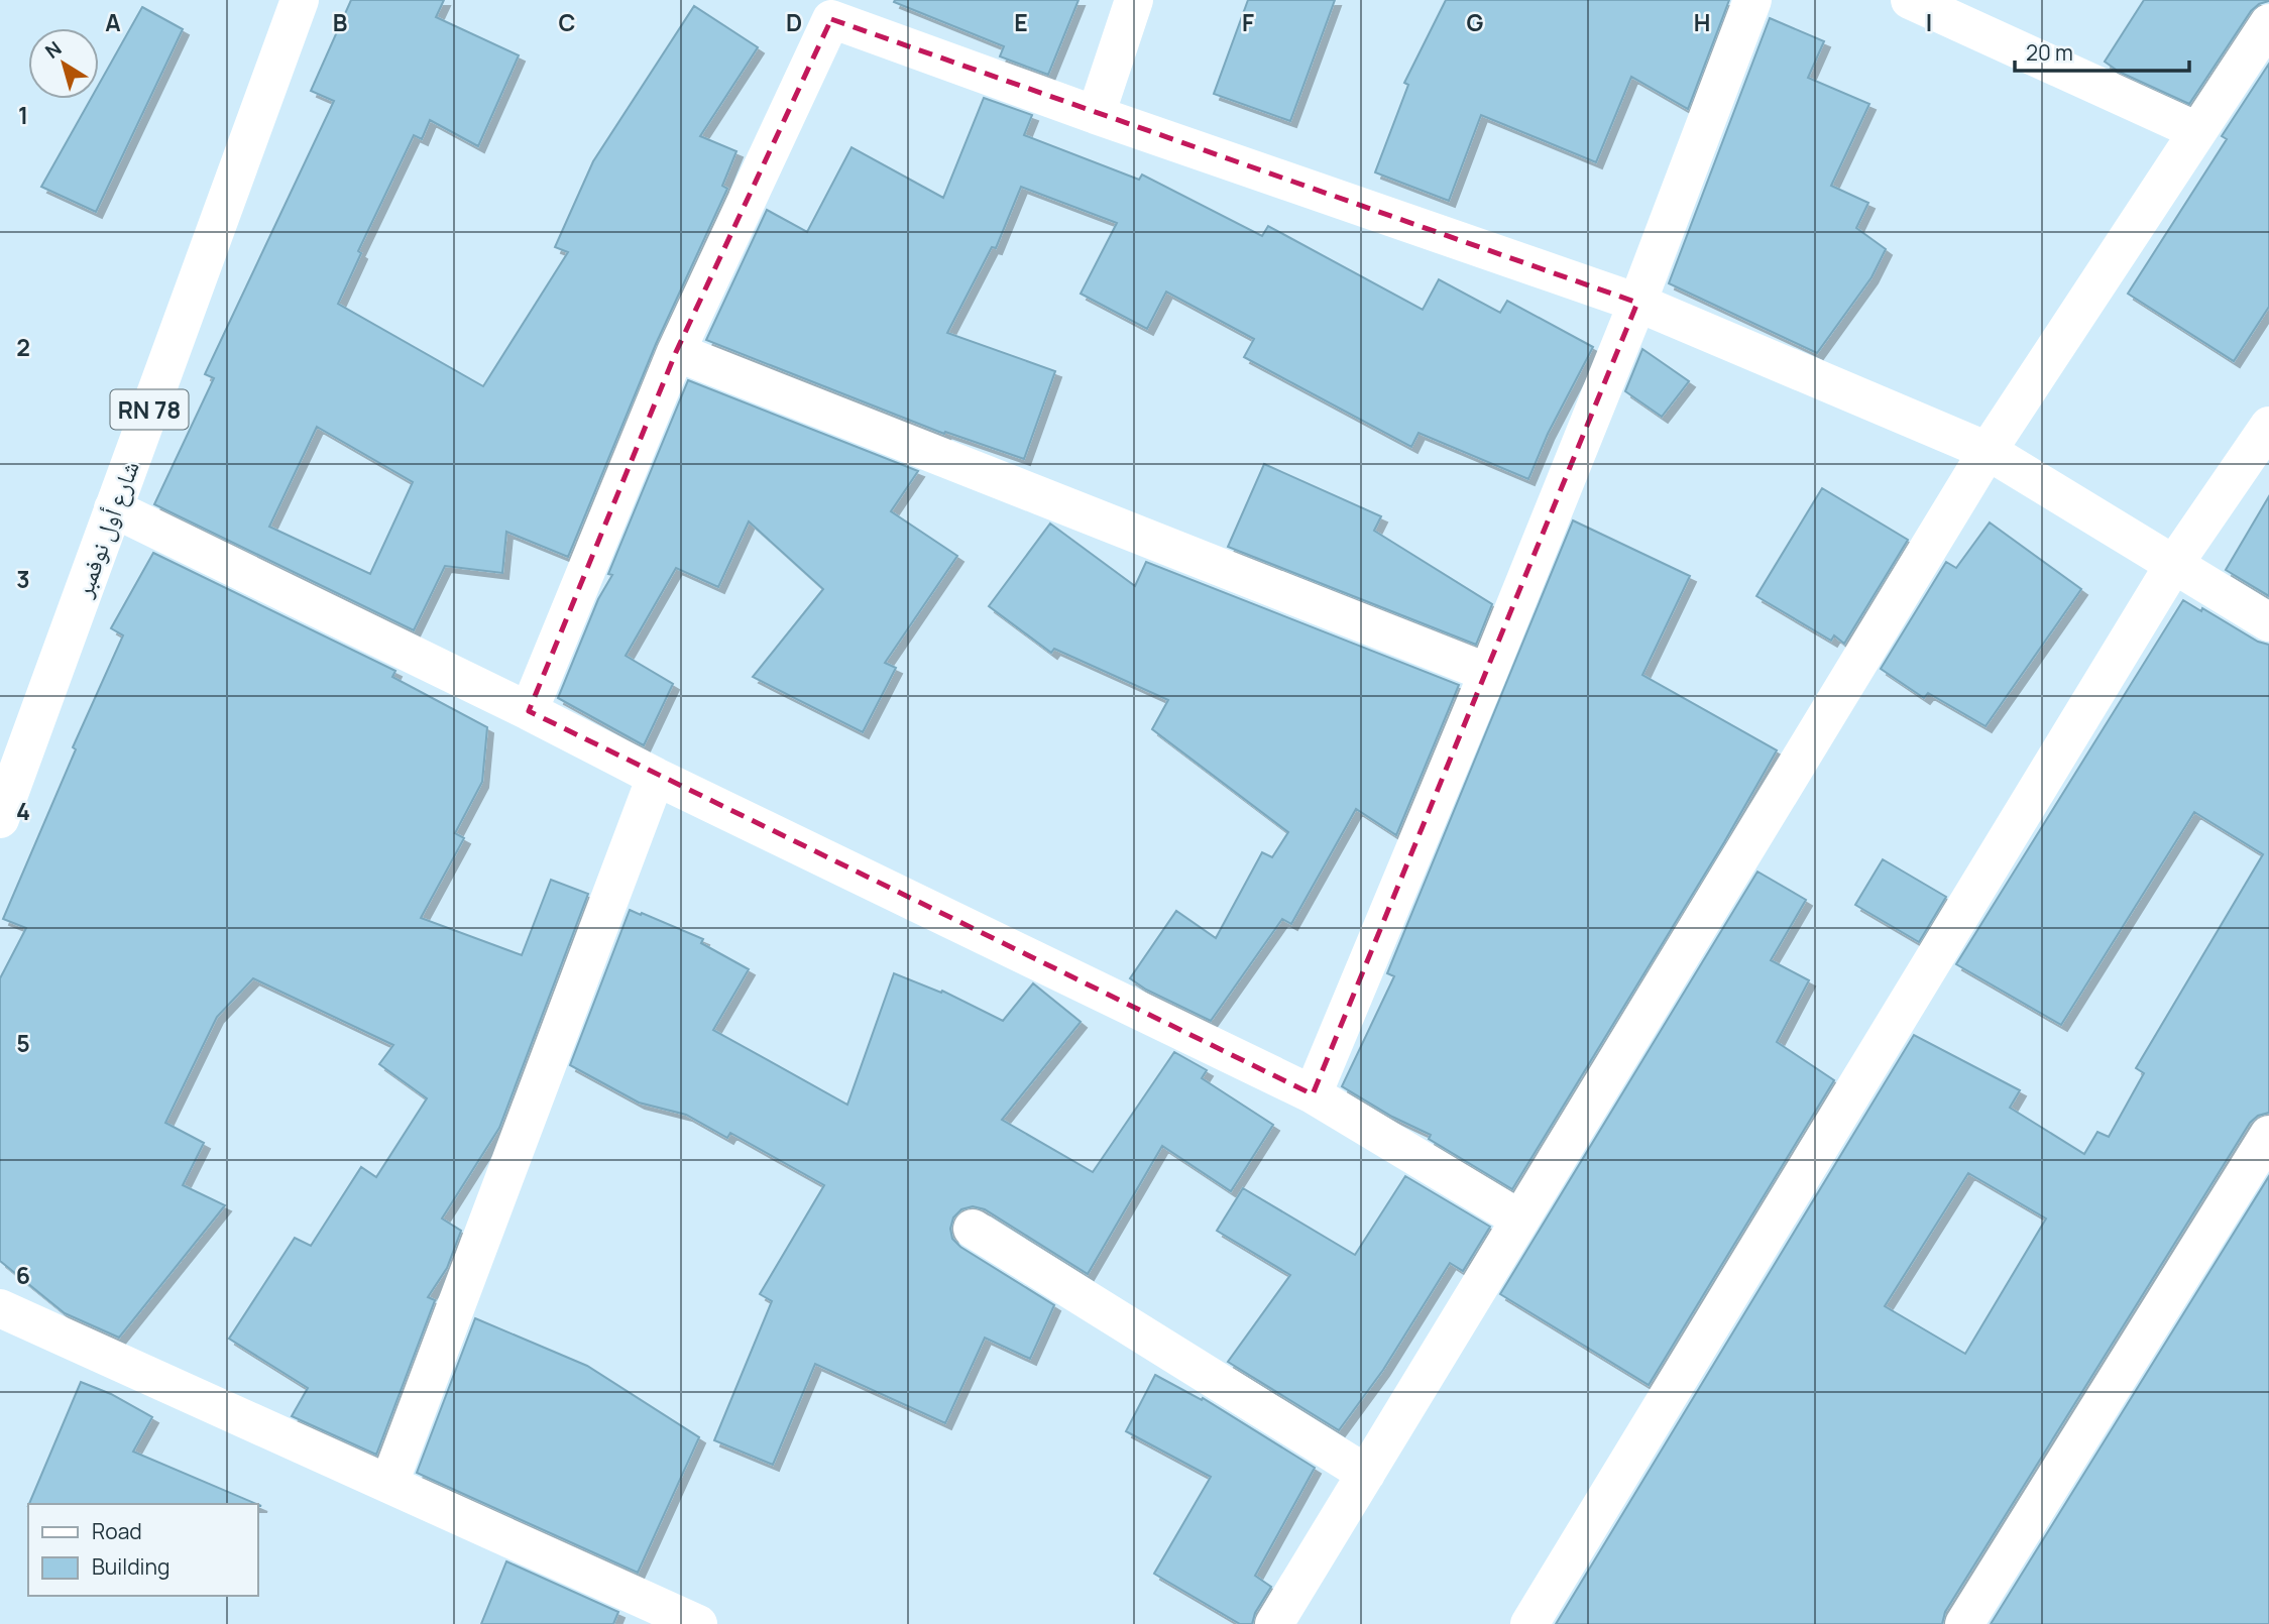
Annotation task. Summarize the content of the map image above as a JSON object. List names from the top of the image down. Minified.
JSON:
{"streets":{"street":["RN 78","شارع أول نوفمبر"]},"legend":["Road","Building"],"scale_bar":"20 m","north":"top left","grid":{"columns":["A","B","C","D","E","F","G","H","I"],"rows":["1","2","3","4","5","6"]}}
